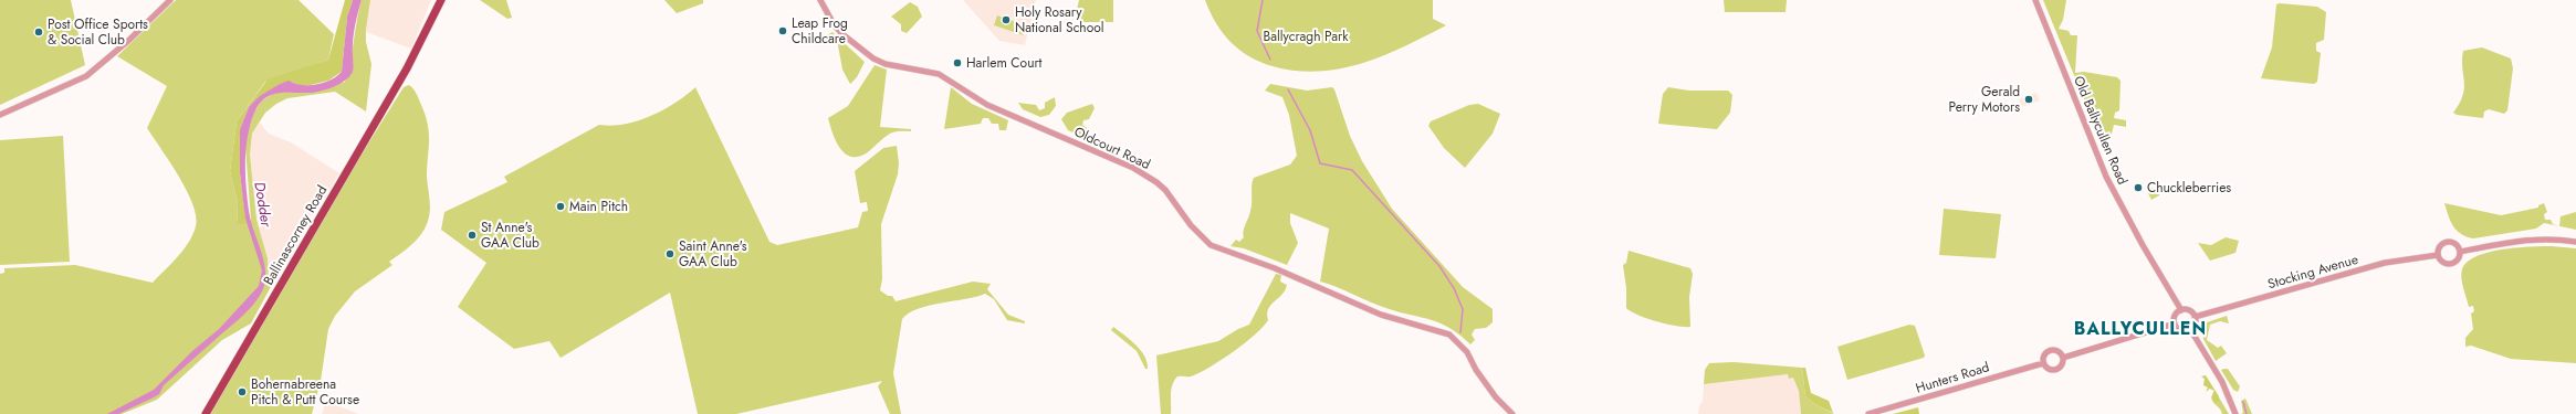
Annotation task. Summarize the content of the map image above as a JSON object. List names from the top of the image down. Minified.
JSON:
{"streets":{"main road":["Ballinascorney Road"],"street":["Old Ballycullen Road","Oldcourt Road","Stocking Avenue","Hunters Road"]},"crossings":[["Old Ballycullen Road","Stocking Avenue"],["Old Ballycullen Road","Hunters Road"],["Stocking Avenue","Hunters Road"]],"districts":["BALLYCULLEN"],"water":["Dodder"],"parks":["Ballycragh Park"],"places":["Holy Rosary National School","Leap Frog Childcare","Post Office Sports & Social Club","Harlem Court","Gerald Perry Motors","Chuckleberries","Main Pitch","St Anne's GAA Club","Saint Anne's GAA Club","Bohernabreena Pitch & Putt Course"]}
